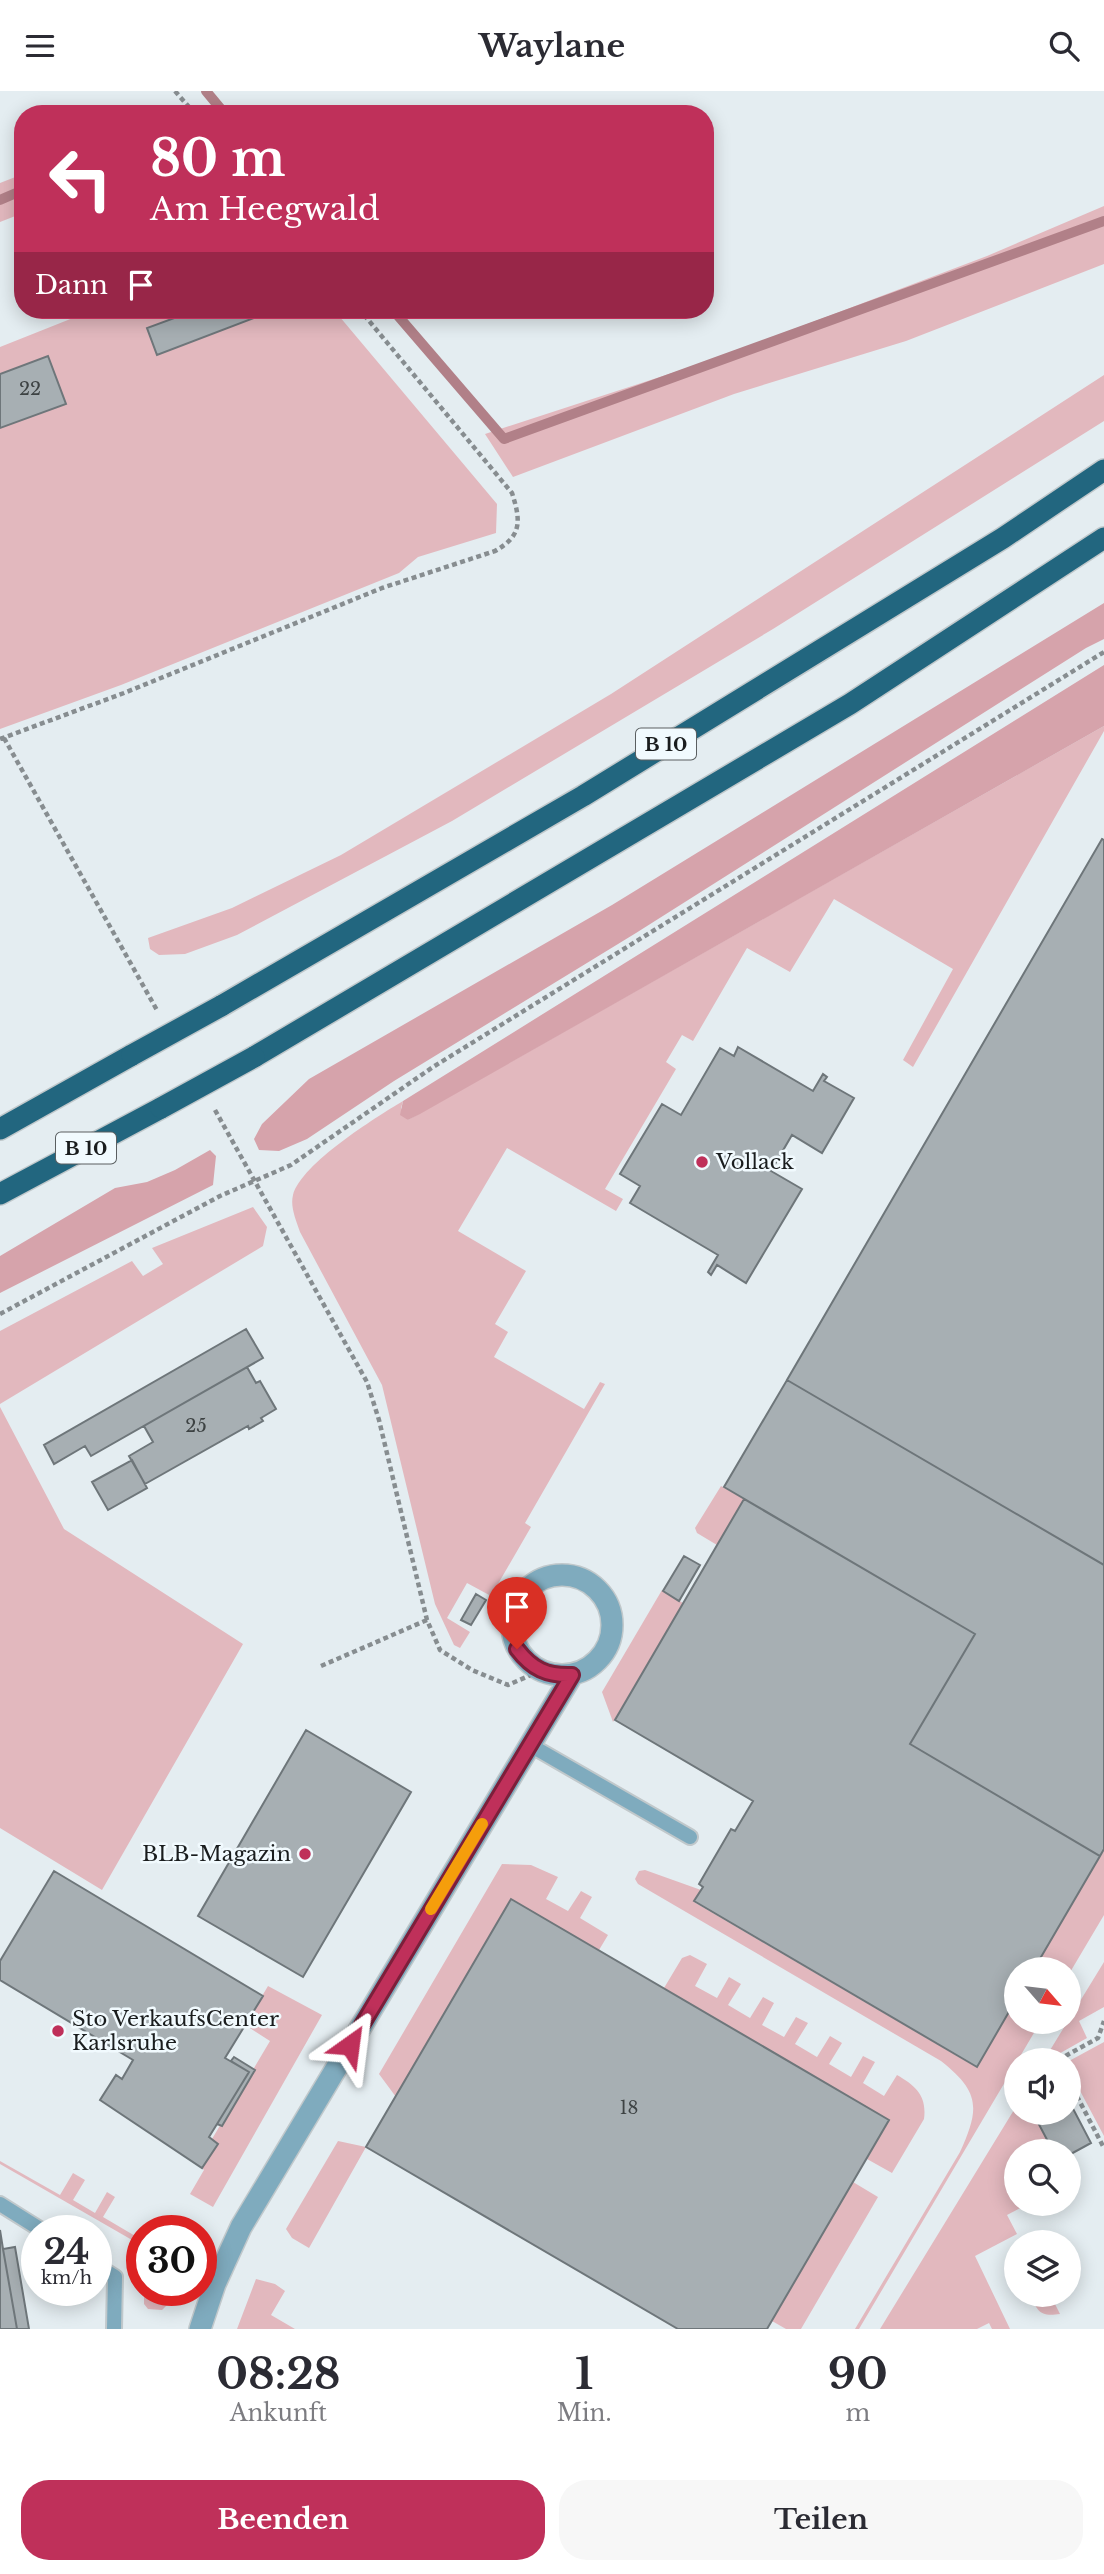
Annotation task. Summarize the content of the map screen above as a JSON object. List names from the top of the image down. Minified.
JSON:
{"streets":{"highway":["B 10"]},"places":["Vollack","BLB-Magazin","Sto VerkaufsCenter Karlsruhe"],"house_numbers":["22","25","18"],"north":"bottom right","page":{"header":"Waylane","turn":["80 m","Am Heegwald"],"then":"Dann","speed":"24 km/h","limit":"30","eta":["08:28","Ankunft","1","Min.","90","m"],"buttons":["Beenden","Teilen"]}}
